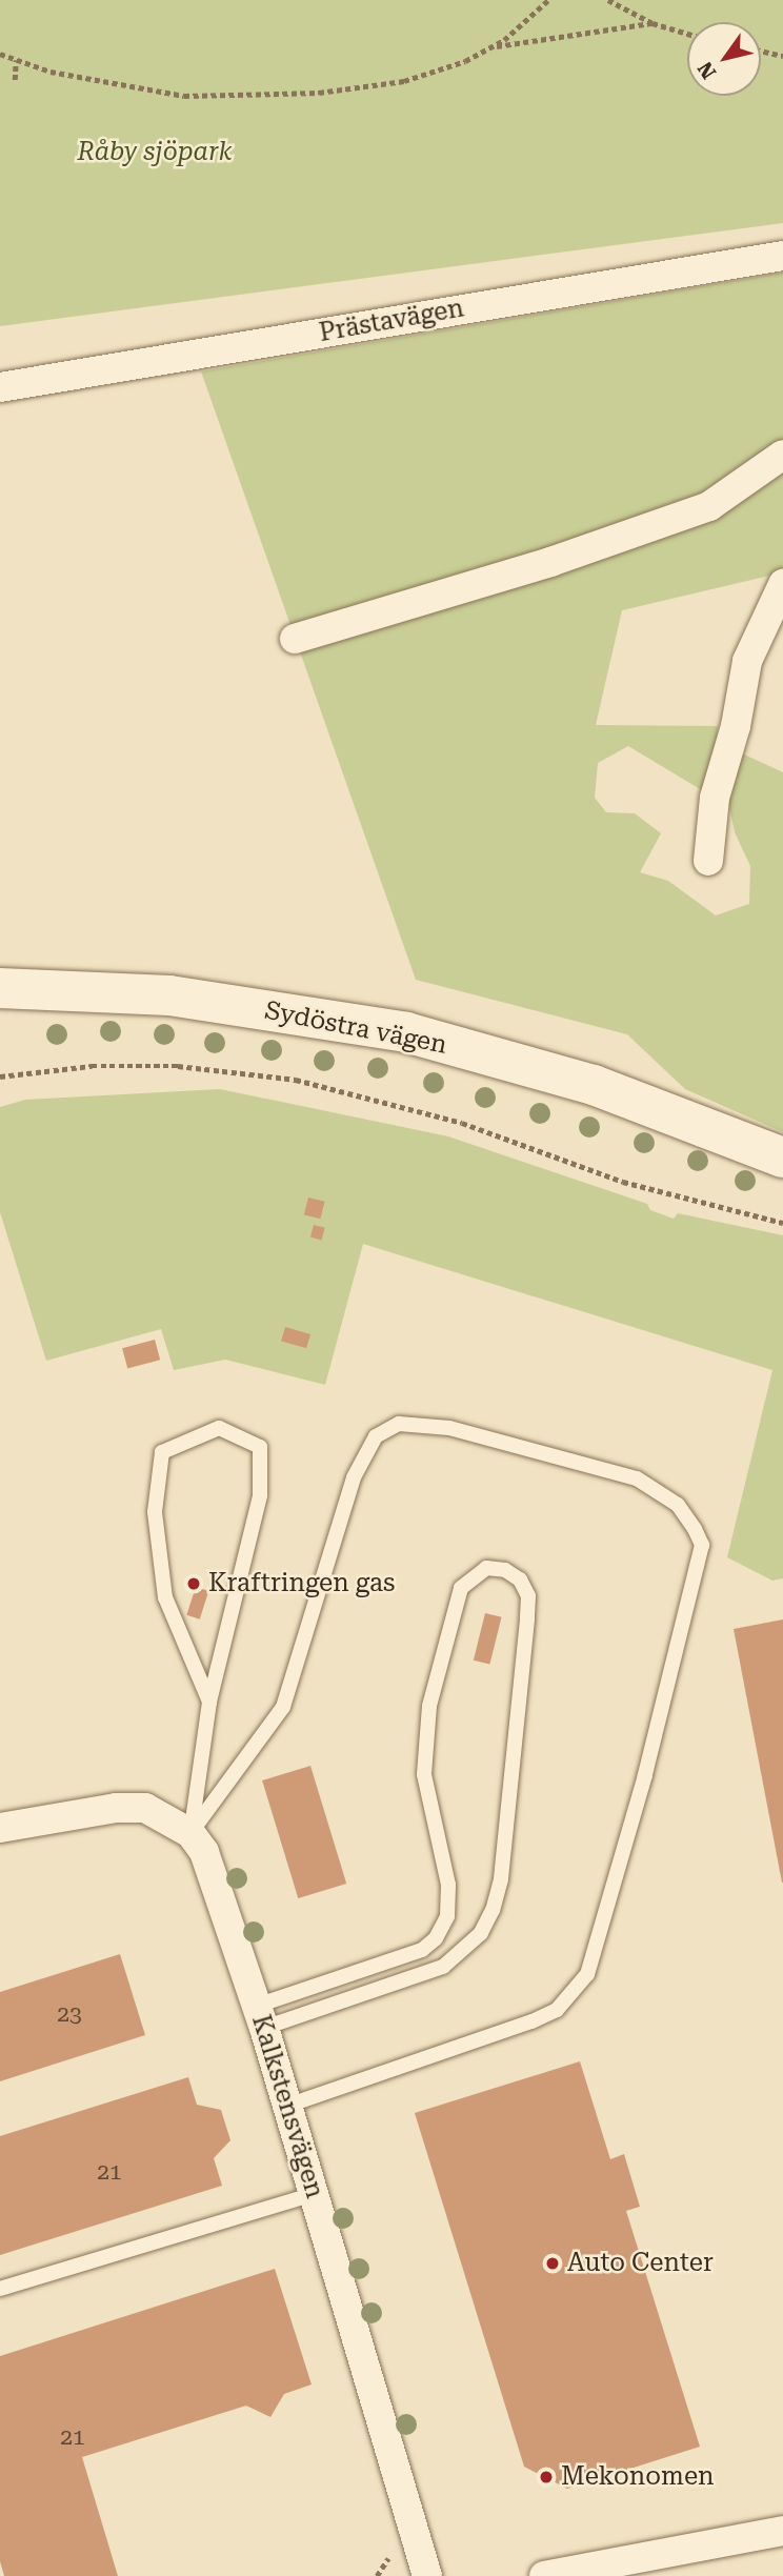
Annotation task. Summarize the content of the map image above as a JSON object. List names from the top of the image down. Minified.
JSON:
{"streets":{"main road":["Sydöstra vägen"],"street":["Prästavägen","Kalkstensvägen"]},"parks":["Råby sjöpark"],"places":["Kraftringen gas","Auto Center","Mekonomen"],"house_numbers":["23","21","21"],"north":"bottom left"}
